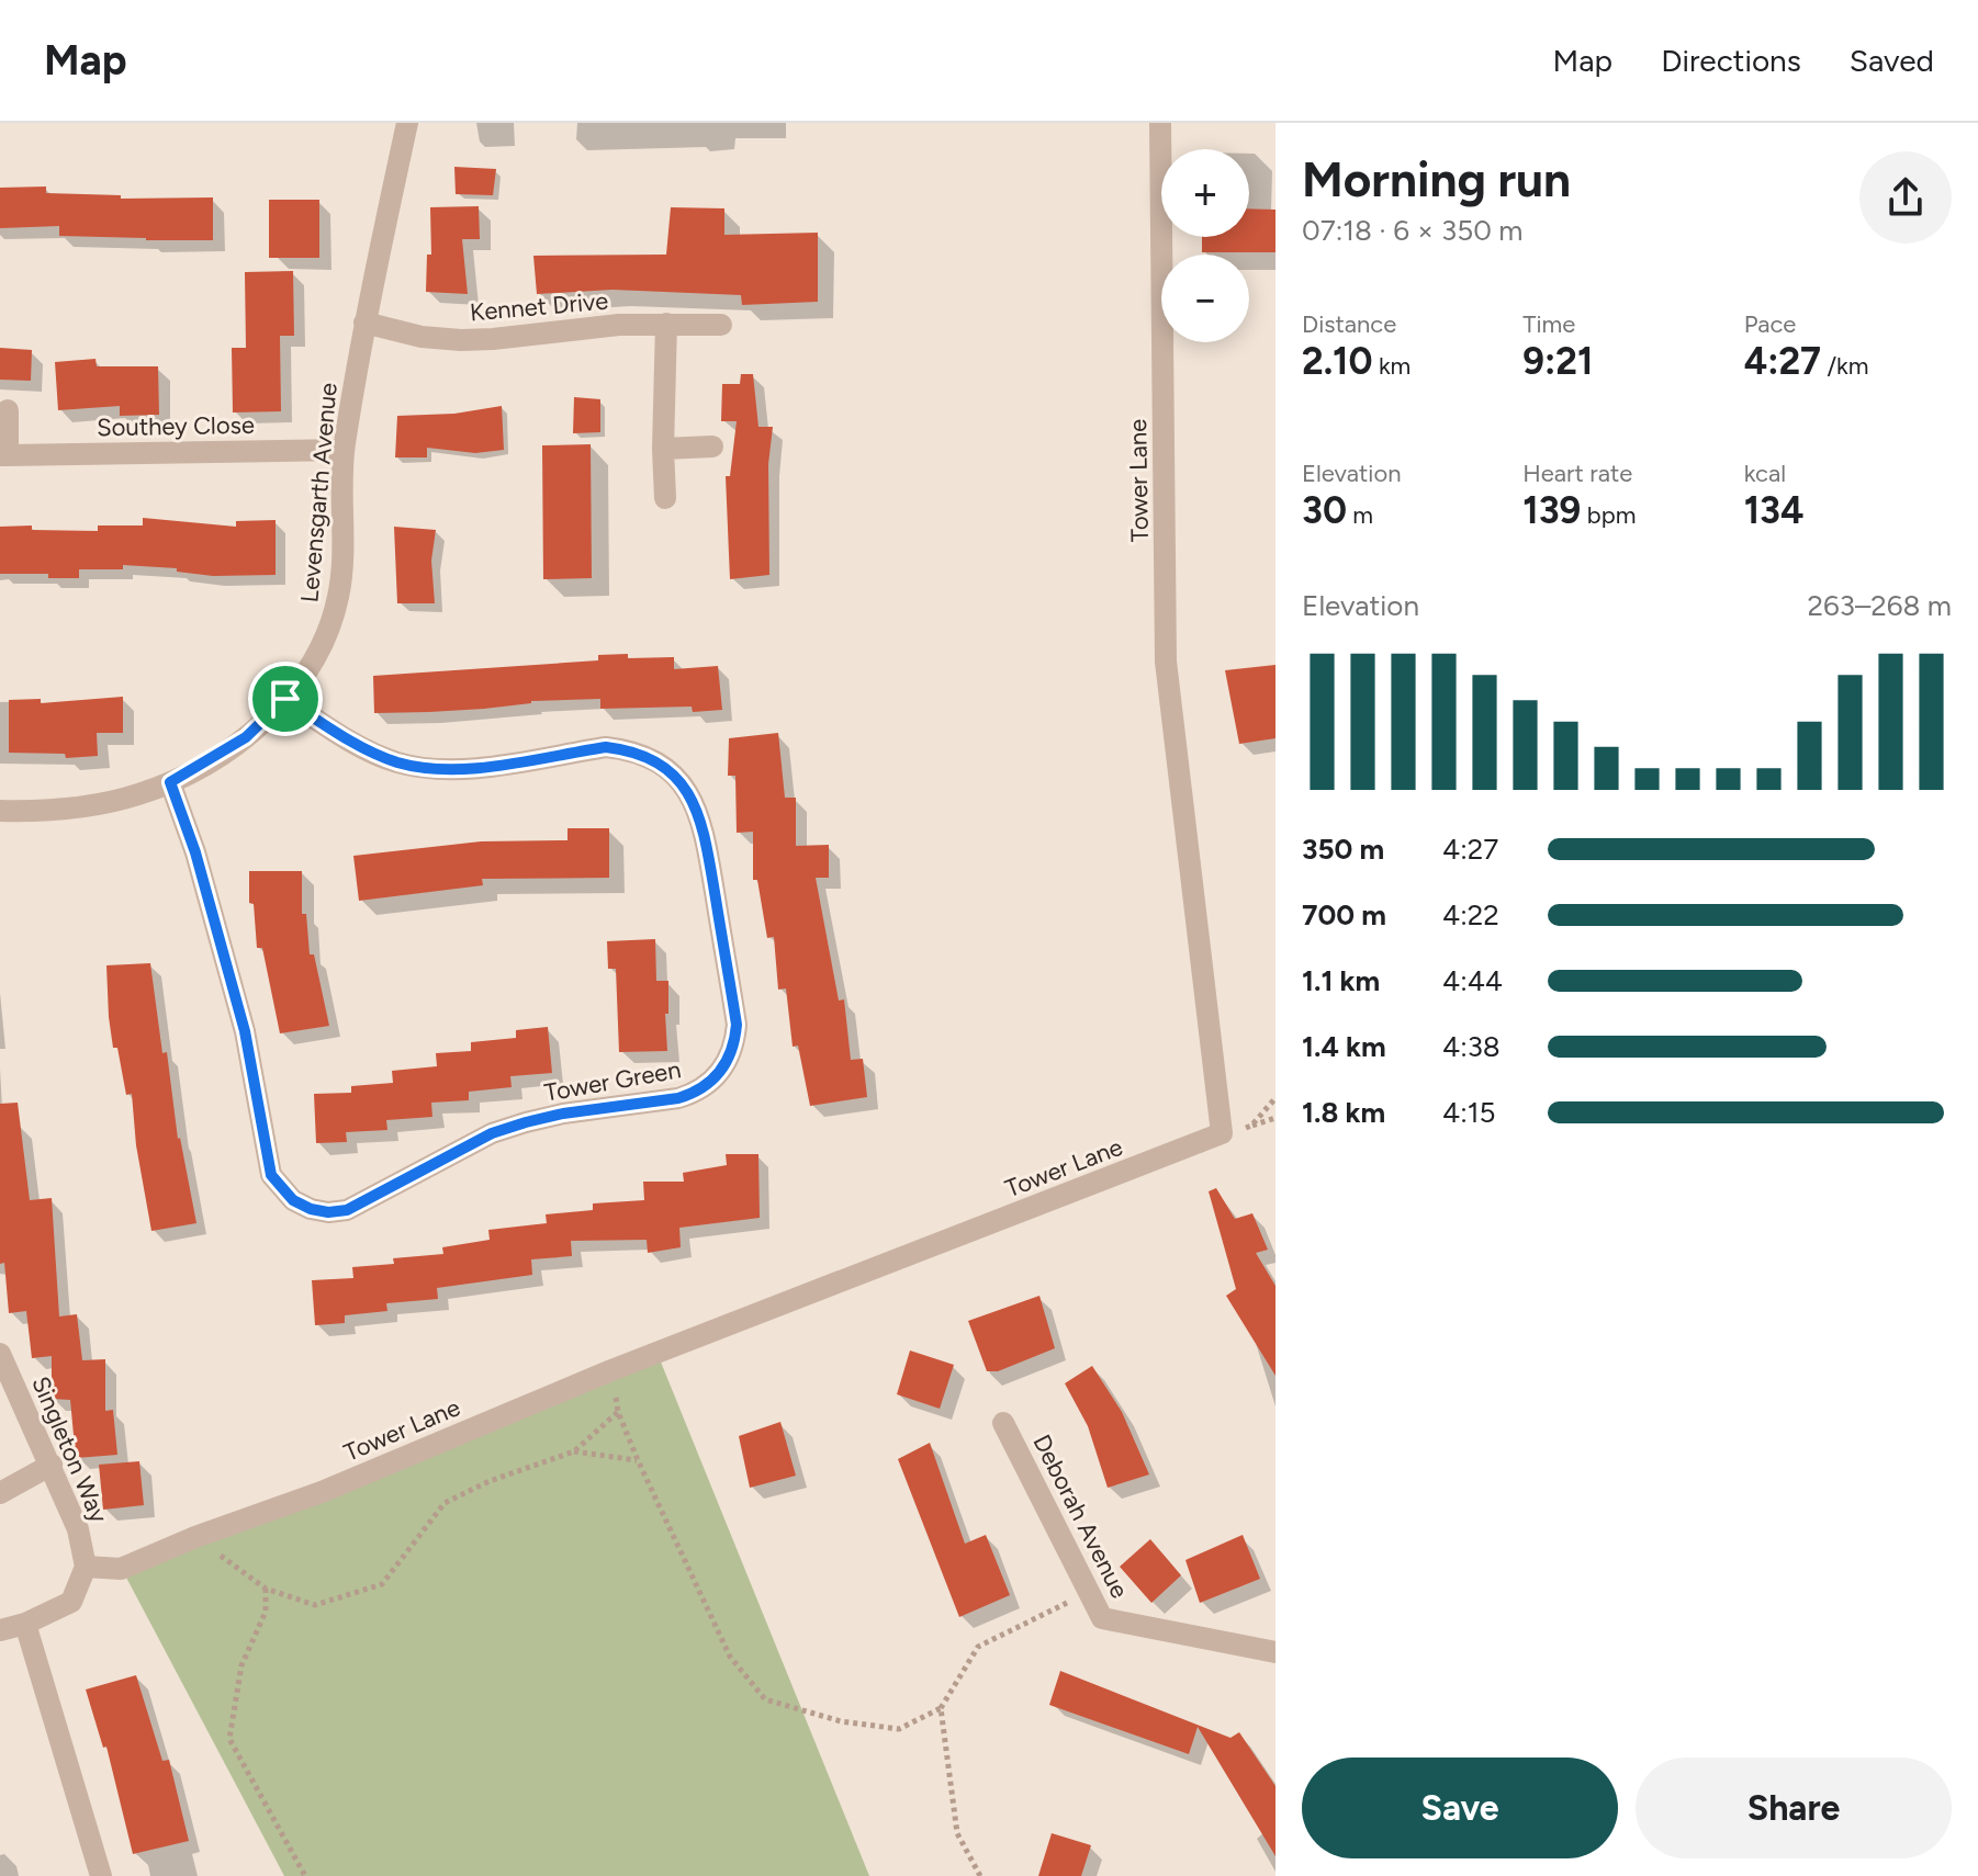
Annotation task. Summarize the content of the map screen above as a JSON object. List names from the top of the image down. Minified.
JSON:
{"streets":{"street":["Kennet Drive","Southey Close","Tower Lane","Levensgarth Avenue","Tower Green","Singleton Way","Deborah Avenue"]},"crossings":[["Kennet Drive","Levensgarth Avenue"],["Southey Close","Levensgarth Avenue"],["Tower Lane","Singleton Way"],["Levensgarth Avenue","Tower Green"]],"page":{"header":"Map","nav":["Map","Directions","Saved"],"heading":["Morning run","07:18 · 6 × 350 m"],"map_buttons":["+","−"],"stats":[["Distance","2.10 km"],["Time","9:21"],["Pace","4:27 /km"],["Elevation","30 m"],["Heart rate","139 bpm"],["kcal","134"]],"chart":["Elevation","263–268 m"],"list":[{"name":"350 m","note":"4:27"},{"name":"700 m","note":"4:22"},{"name":"1.1 km","note":"4:44"},{"name":"1.4 km","note":"4:38"},{"name":"1.8 km","note":"4:15"}],"buttons":["Save","Share"]}}
